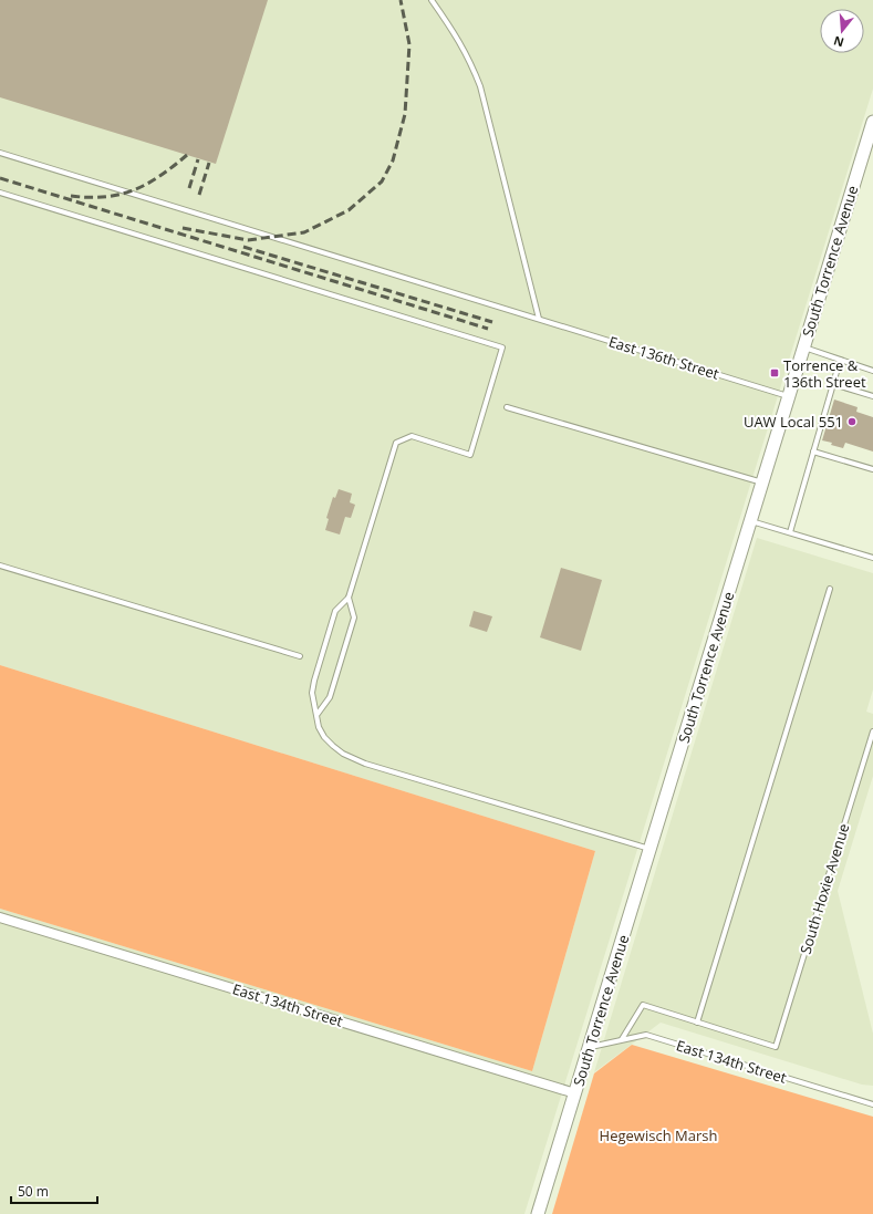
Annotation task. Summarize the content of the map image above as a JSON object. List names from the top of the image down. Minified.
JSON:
{"streets":{"main road":["South Torrence Avenue"],"street":["East 134th Street"],"lane":["East 136th Street","South Hoxie Avenue"]},"crossings":[["South Torrence Avenue","East 136th Street"],["South Torrence Avenue","East 134th Street"]],"parks":["Hegewisch Marsh"],"places":{"transit":["Torrence & 136th Street"],"other":["UAW Local 551"]},"scale_bar":"50 m","north":"bottom"}
